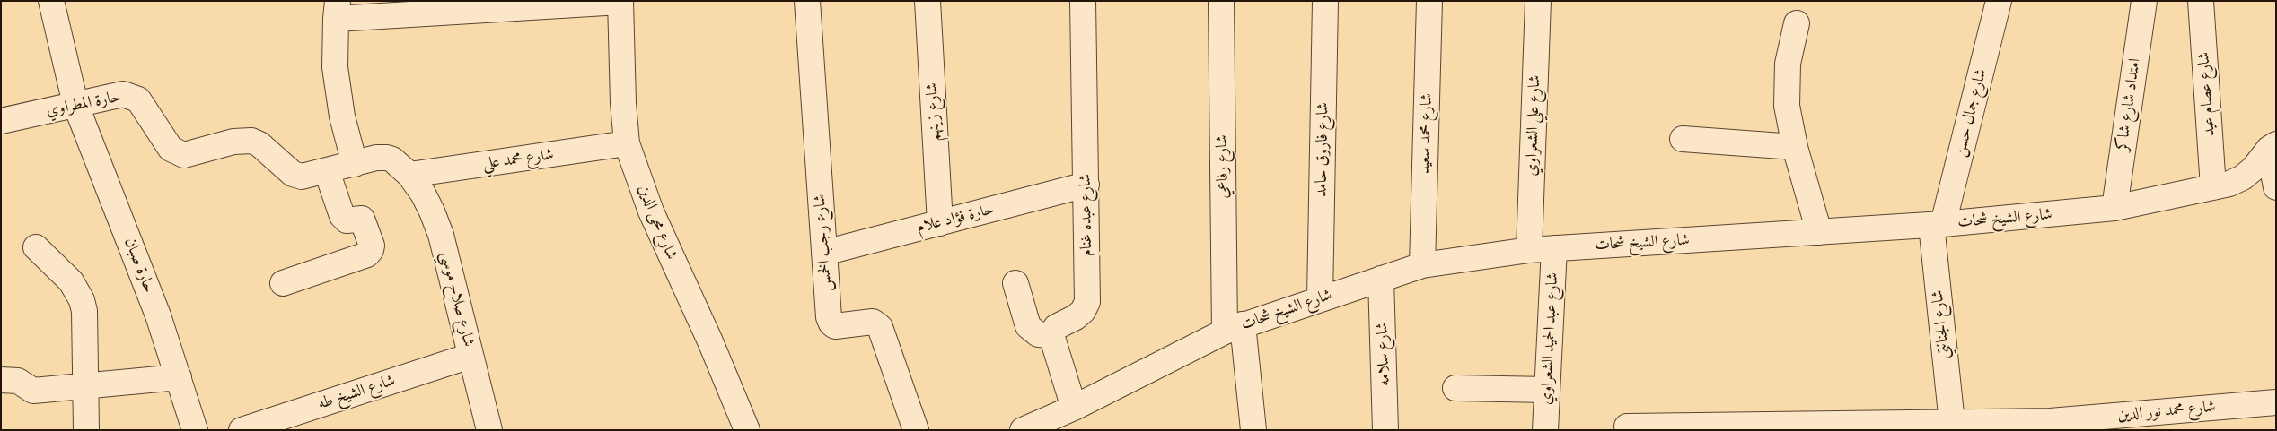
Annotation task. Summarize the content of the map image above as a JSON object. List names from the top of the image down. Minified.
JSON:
{"streets":{"street":["شارع عصام عيد","حارة المطراوي","امتداد شارع شاكر","شارع زينهم","شارع جمال حسن","شارع علي الشعراوي","شارع محمد سعيد","شارع فاروق حامد","شارع محمد علي","شارع رفاعي","شارع عبده غنام","حارة فؤاد علام","شارع الشيخ شحات","شارع محى الدين","شارع رجب الخمس","حارة صبان","شارع صلاح موسي","شارع الجنانتي","شارع عبد الحميد الشعراوي","شارع سلامه","شارع الشيخ طه","شارع محمد نور الدين"]},"crossings":[["شارع عصام عيد","شارع الشيخ شحات"],["حارة المطراوي","شارع محمد علي"],["حارة المطراوي","حارة صبان"],["حارة المطراوي","شارع صلاح موسي"],["امتداد شارع شاكر","شارع الشيخ شحات"],["شارع زينهم","حارة فؤاد علام"],["شارع جمال حسن","شارع الشيخ شحات"],["شارع جمال حسن","شارع الجنانتي"],["شارع علي الشعراوي","شارع الشيخ شحات"],["شارع محمد سعيد","شارع الشيخ شحات"],["شارع فاروق حامد","شارع الشيخ شحات"],["شارع محمد علي","شارع محى الدين"],["شارع محمد علي","شارع صلاح موسي"],["شارع رفاعي","شارع الشيخ شحات"],["شارع عبده غنام","حارة فؤاد علام"],["حارة فؤاد علام","شارع رجب الخمس"],["شارع الشيخ شحات","شارع الجنانتي"],["شارع الشيخ شحات","شارع عبد الحميد الشعراوي"],["شارع الشيخ شحات","شارع سلامه"],["شارع صلاح موسي","شارع الشيخ طه"],["شارع الجنانتي","شارع محمد نور الدين"]]}
